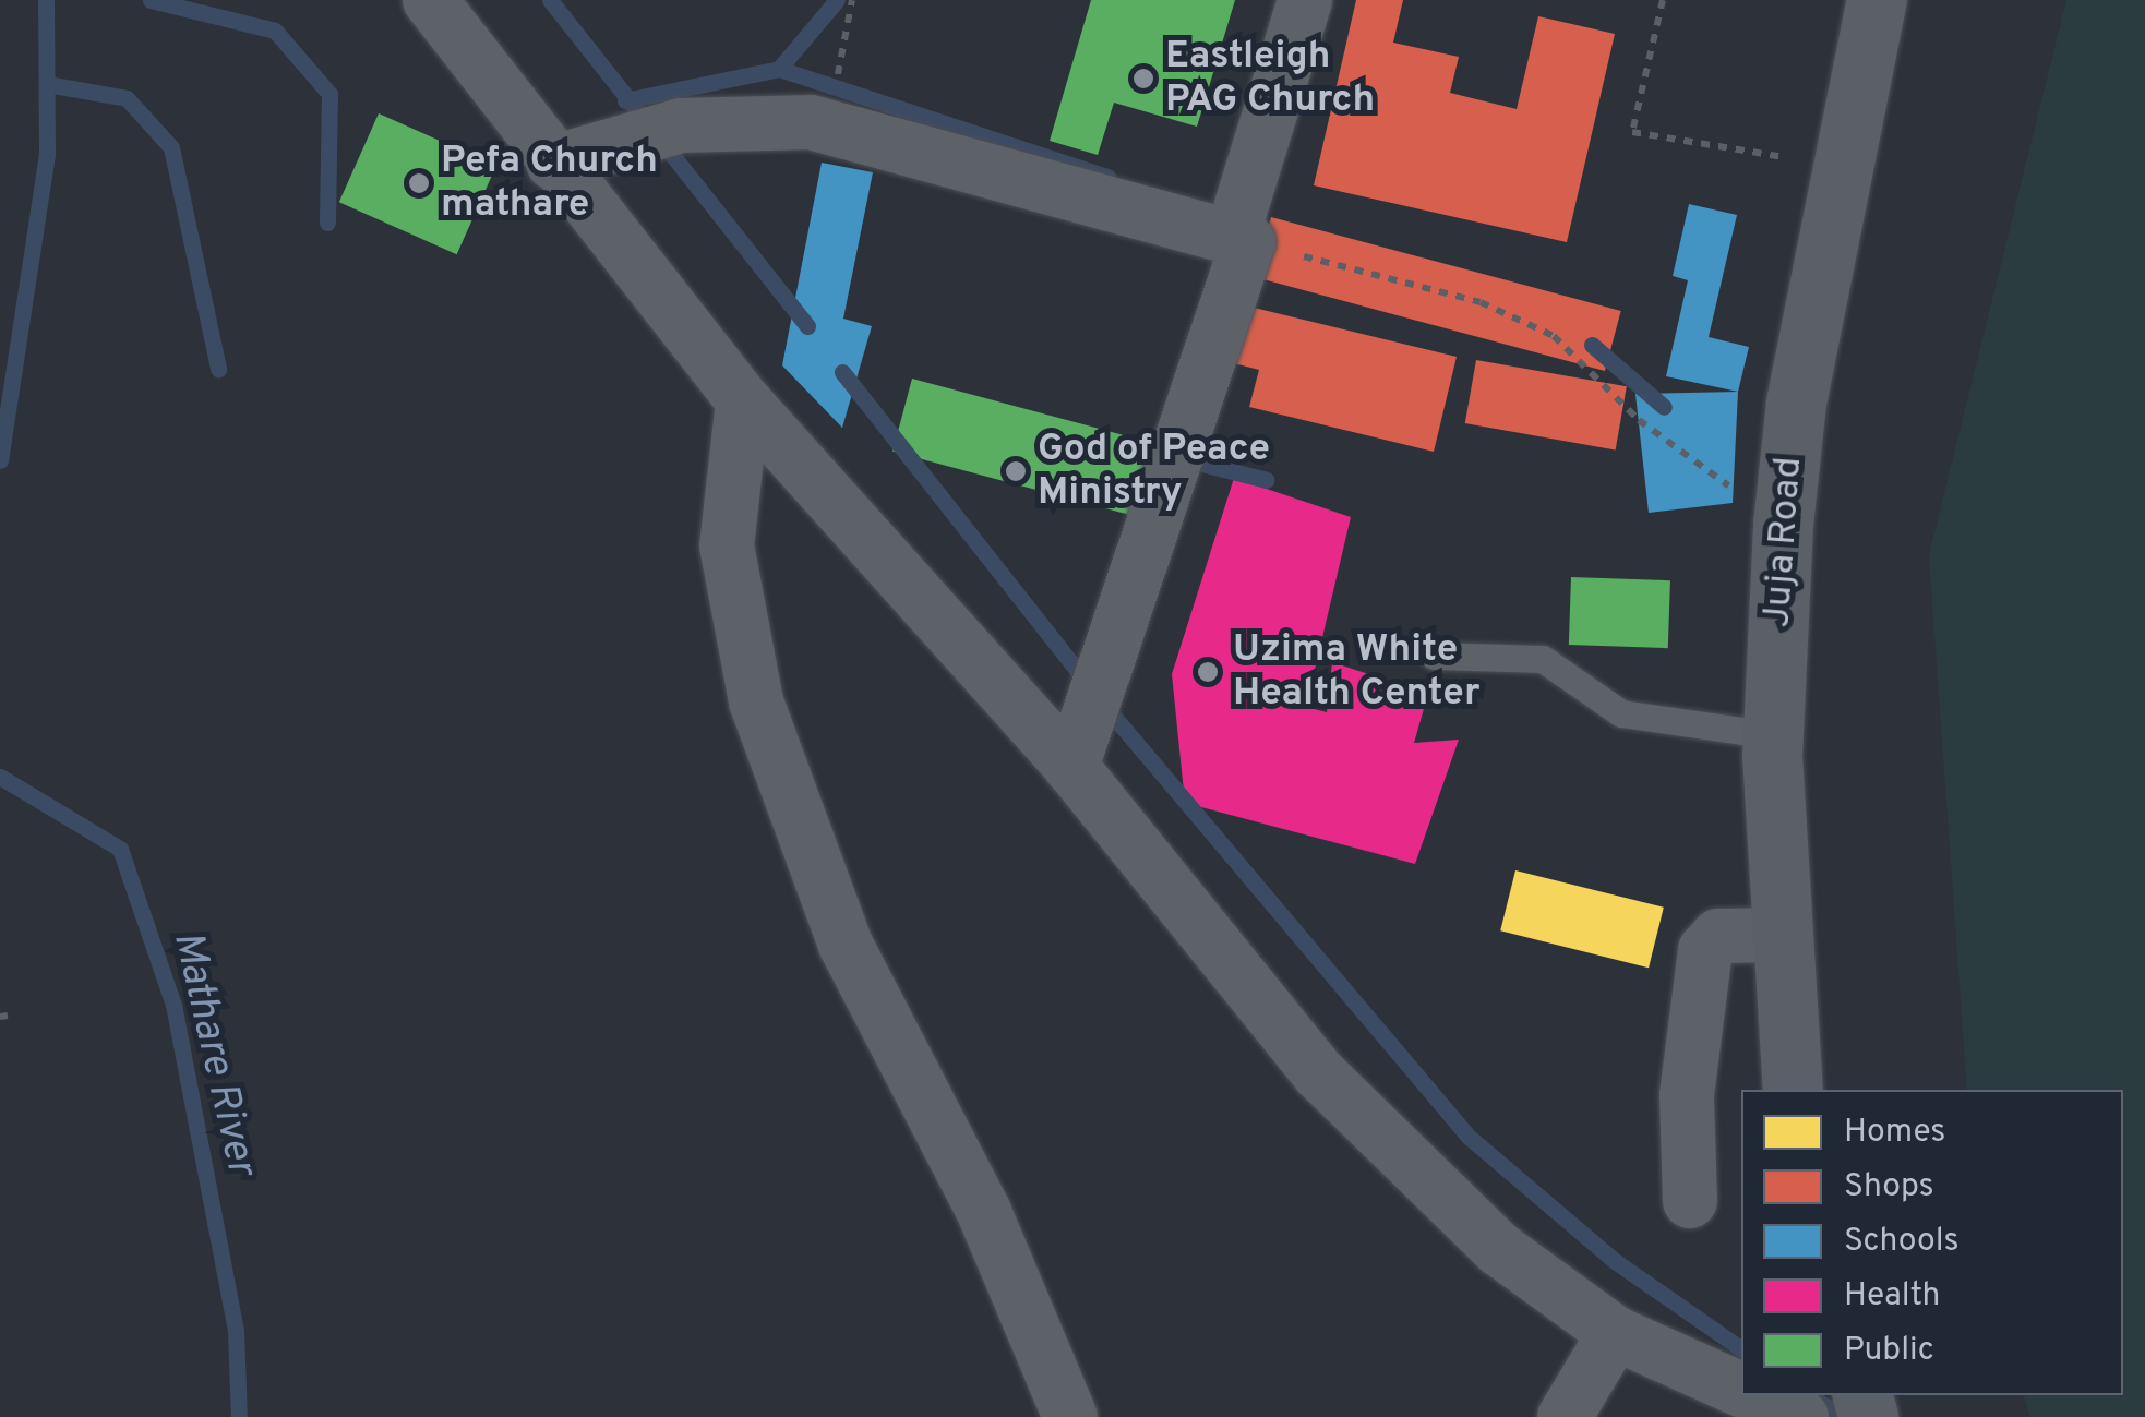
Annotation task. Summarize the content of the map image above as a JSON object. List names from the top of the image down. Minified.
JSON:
{"streets":{"main road":["Juja Road"]},"water":["Mathare River"],"places":["Eastleigh PAG Church","Pefa Church mathare","God of Peace Ministry","Uzima White Health Center"],"legend":["Homes","Shops","Schools","Health","Public"]}
